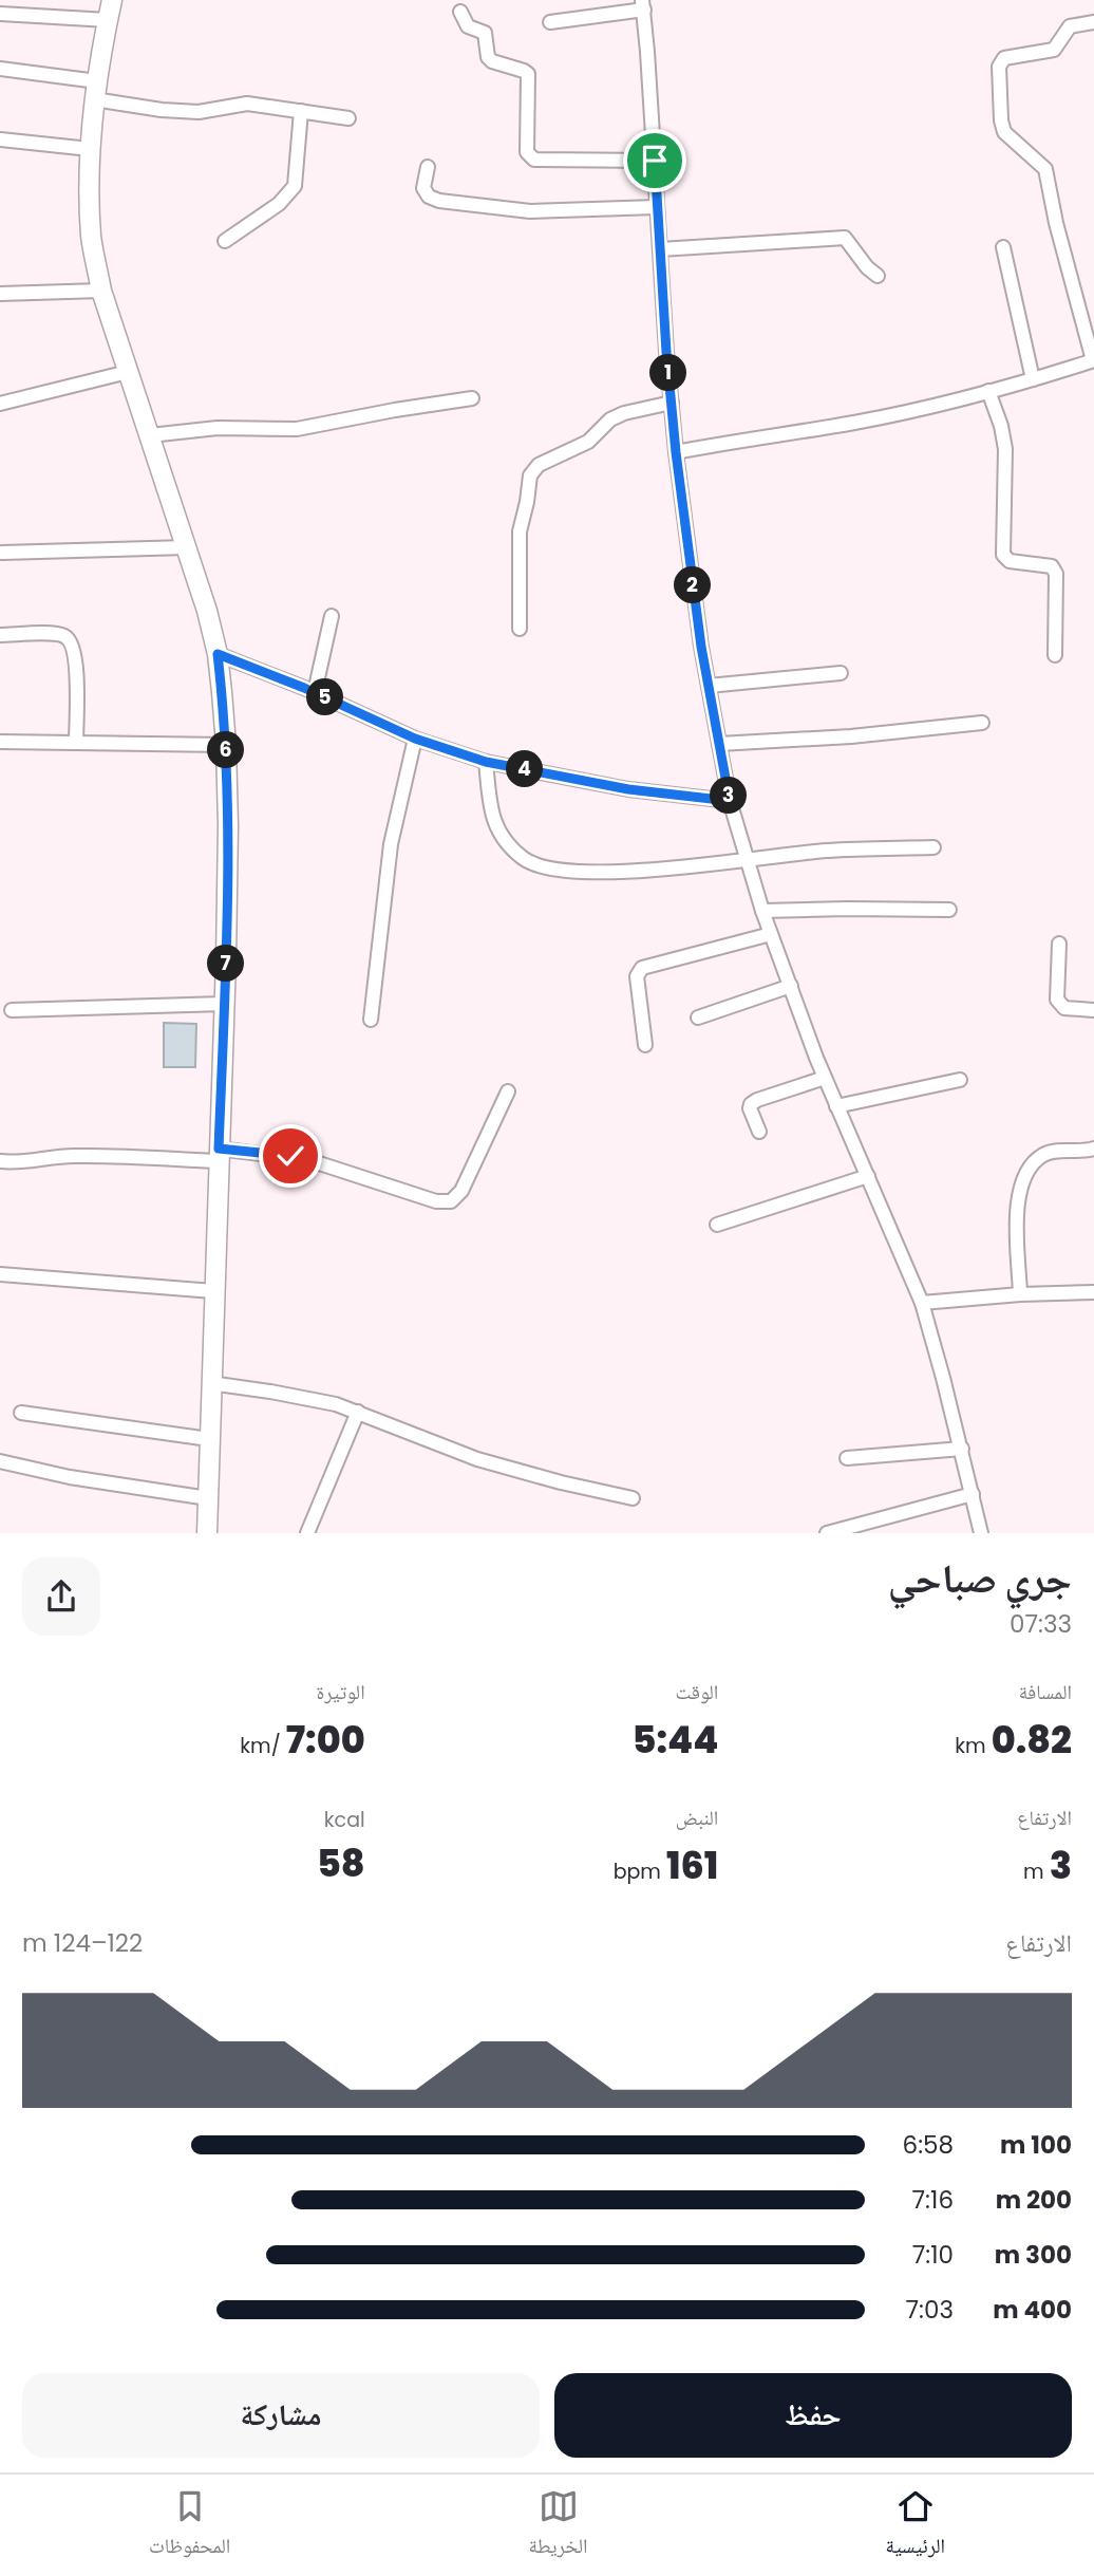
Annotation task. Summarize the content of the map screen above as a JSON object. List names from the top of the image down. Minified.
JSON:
{"page":{"pins":["1","2","5","6","4","3","7"],"heading":["جري صباحي","07:33"],"stats":[["المسافة","0.82 km"],["الوقت","5:44"],["الوتيرة","7:00 /km"],["الارتفاع","3 m"],["النبض","161 bpm"],["kcal","58"]],"chart":["الارتفاع","122–124 m"],"list":[{"name":"100 m","note":"6:58"},{"name":"200 m","note":"7:16"},{"name":"300 m","note":"7:10"},{"name":"400 m","note":"7:03"}],"buttons":["حفظ","مشاركة"],"tabs":["الرئيسية","الخريطة","المحفوظات"]}}
